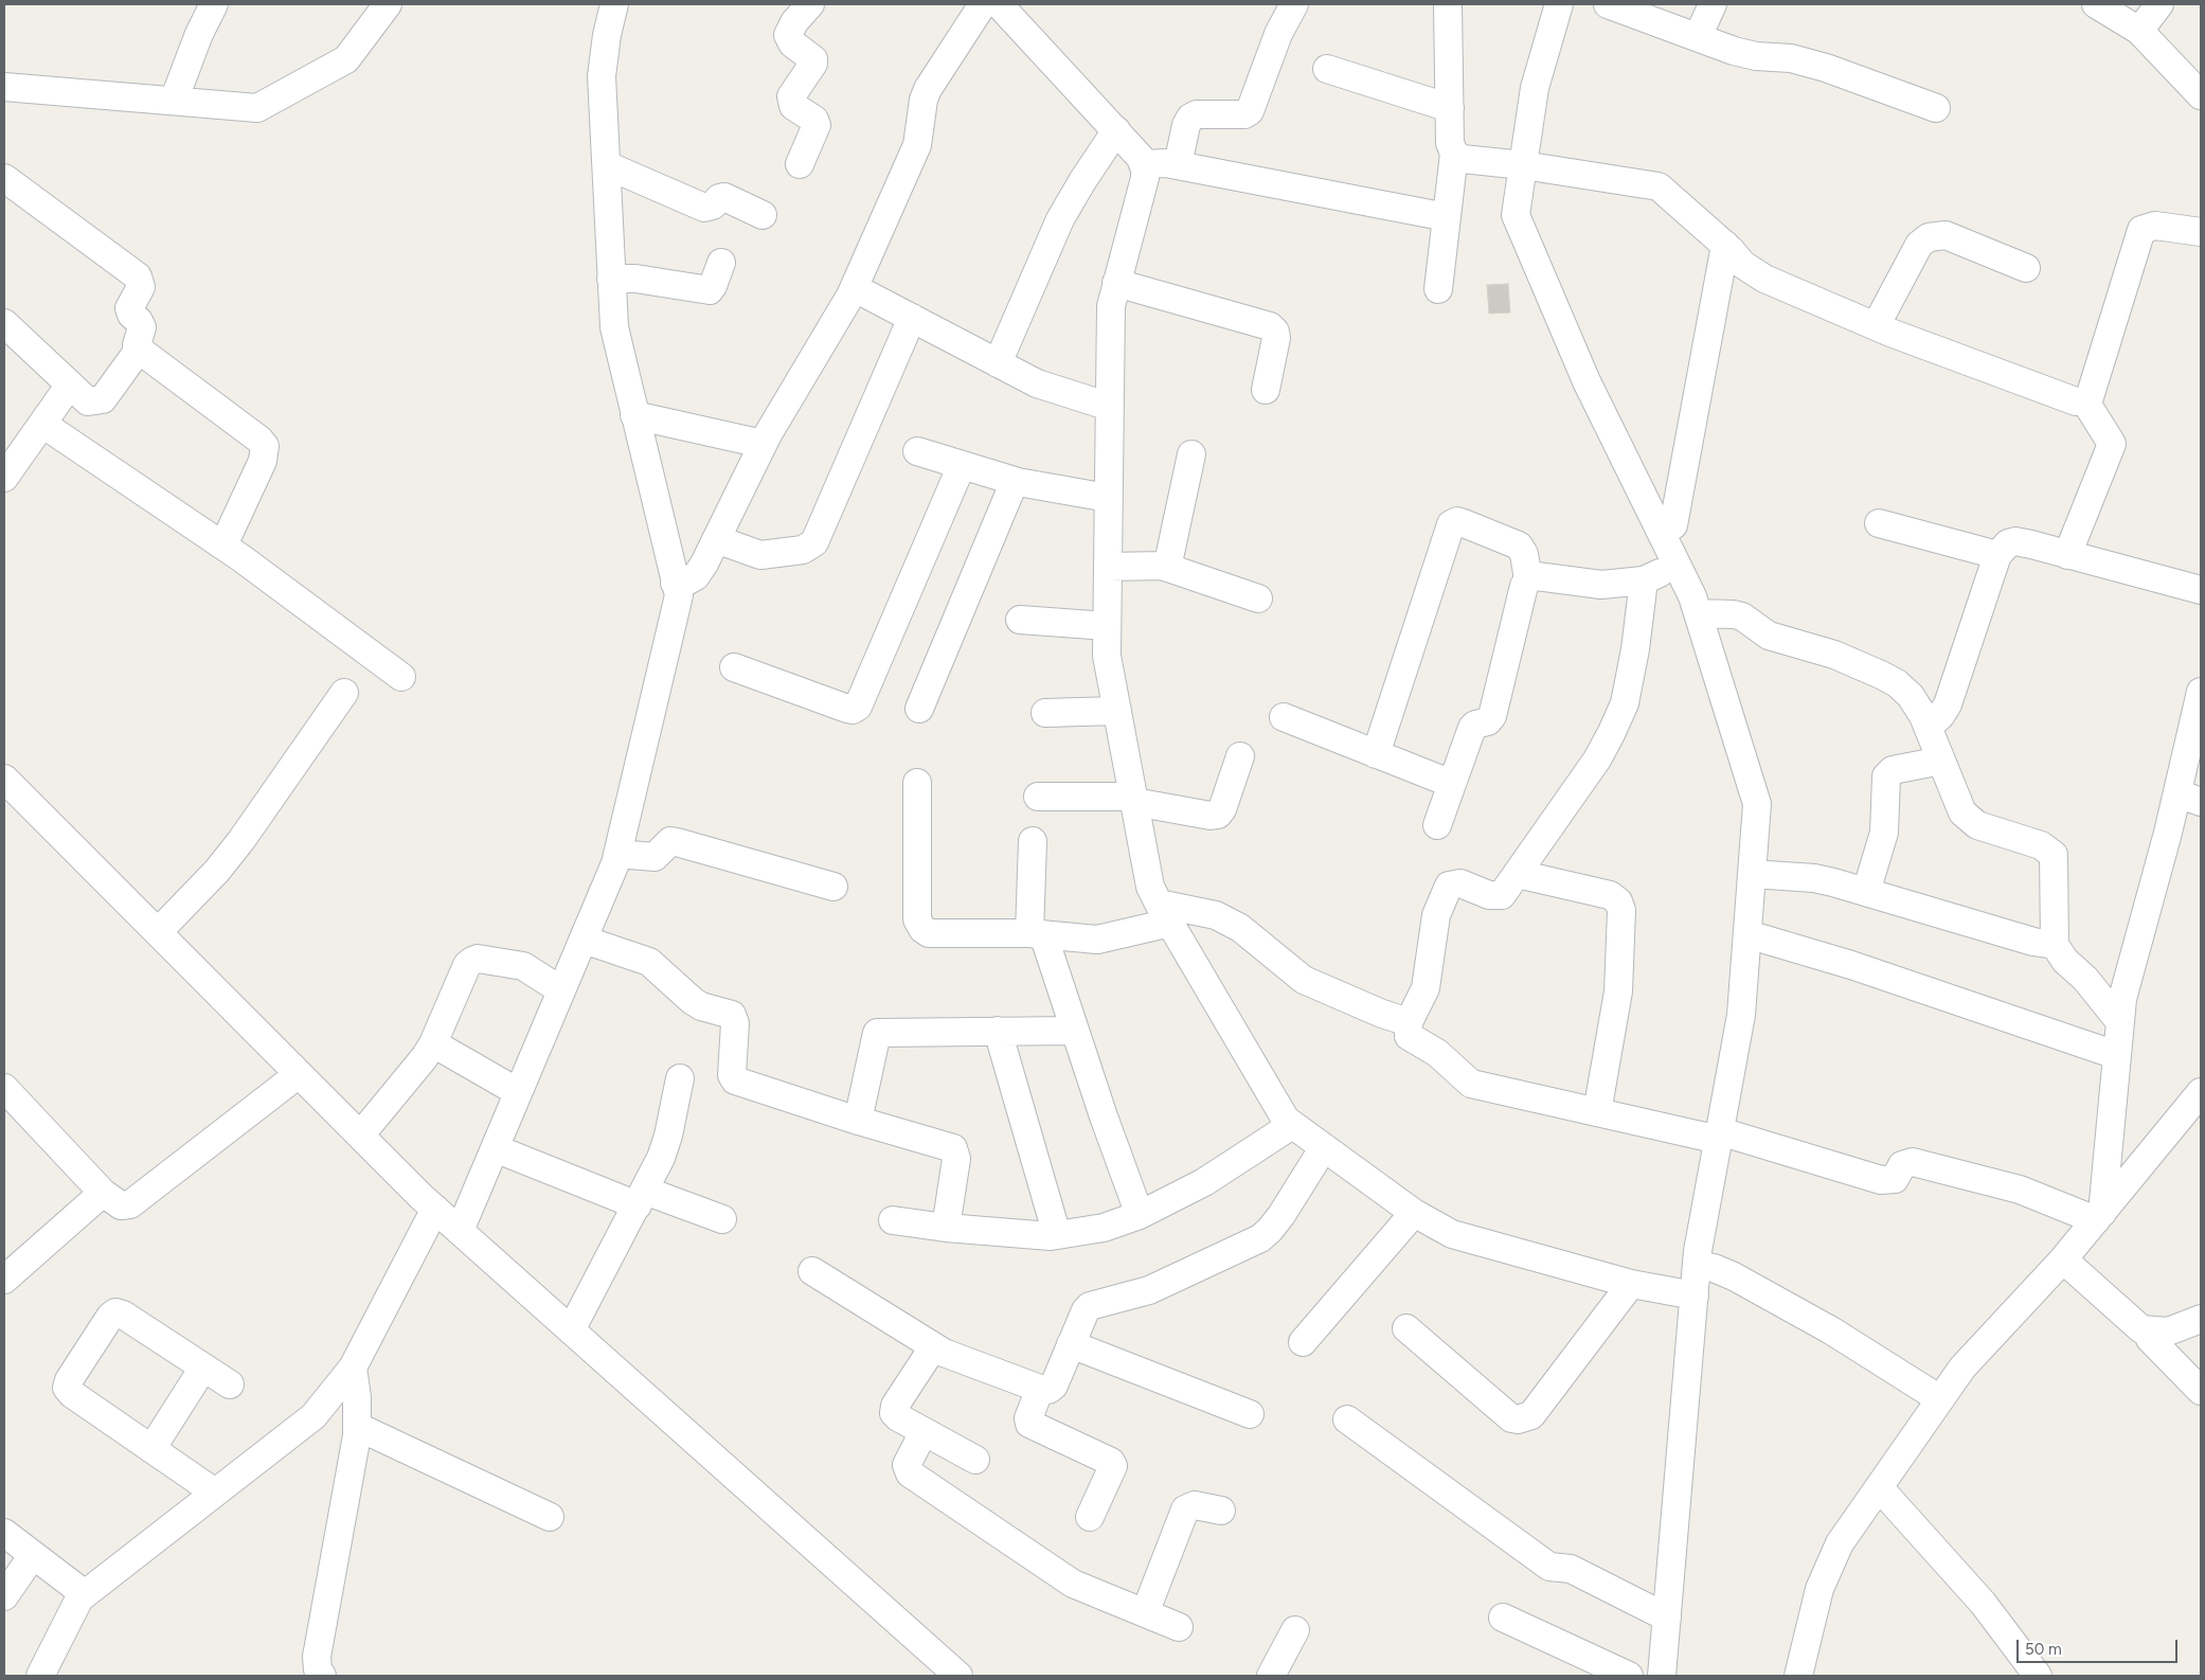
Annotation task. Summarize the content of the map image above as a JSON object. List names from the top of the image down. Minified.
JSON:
{"scale_bar":"50 m"}
